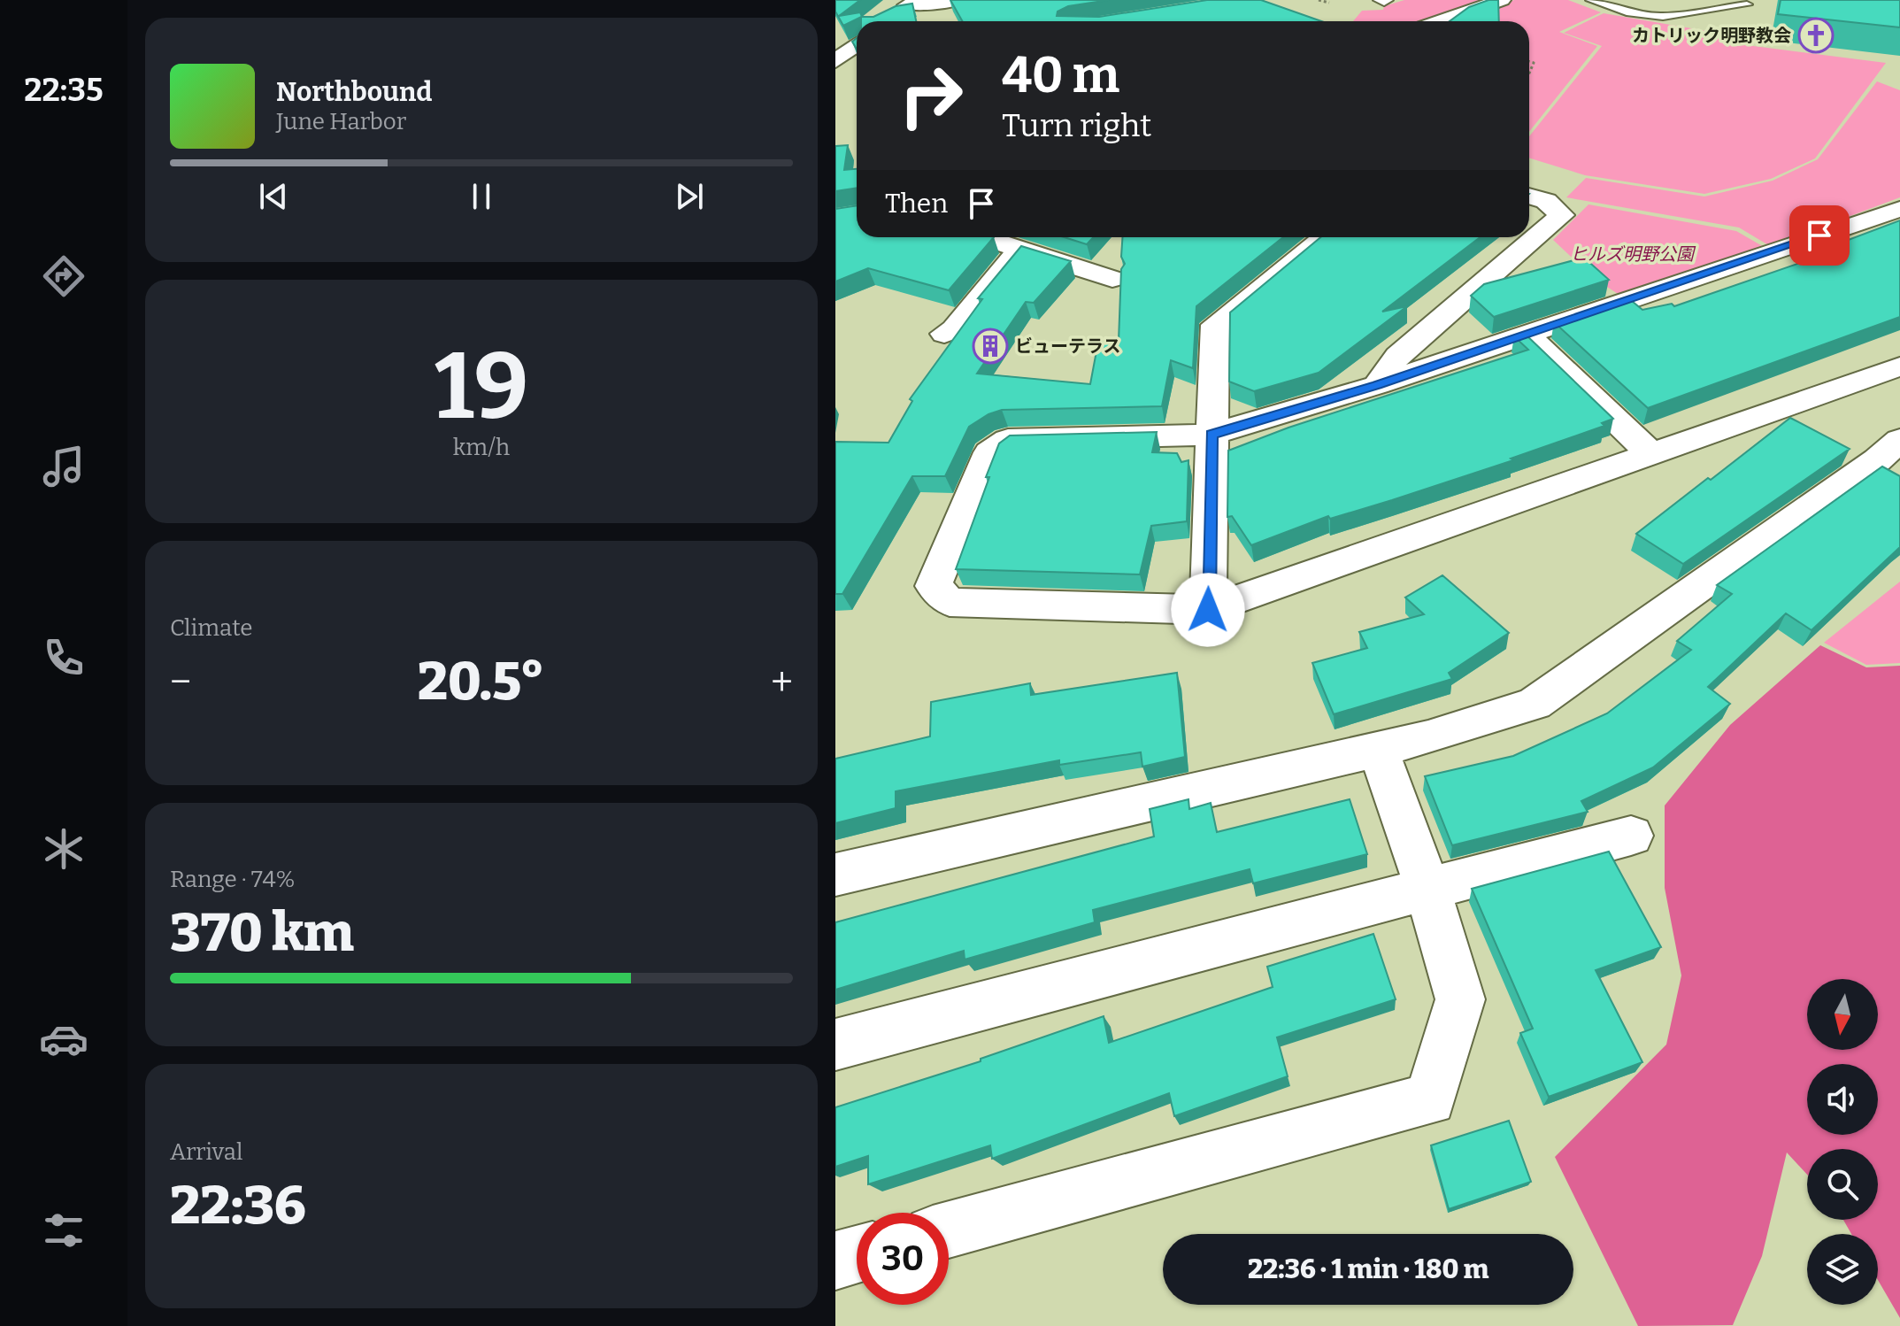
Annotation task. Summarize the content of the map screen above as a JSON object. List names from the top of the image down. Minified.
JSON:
{"parks":["ヒルズ明野公園"],"places":{"church":["カトリック明野教会"],"building":["ビューテラス"]},"north":"bottom","page":{"tabs":"22:35","turn":["40 m","Turn right"],"song":["Northbound","June Harbor"],"then":"Then","tile":[["19","km/h"],"Climate",["Range · 74%","370 km"],["Arrival","22:36"]],"heat":["−","20.5°","+"],"limit":"30","trip":"22:36 · 1 min · 180 m"}}
